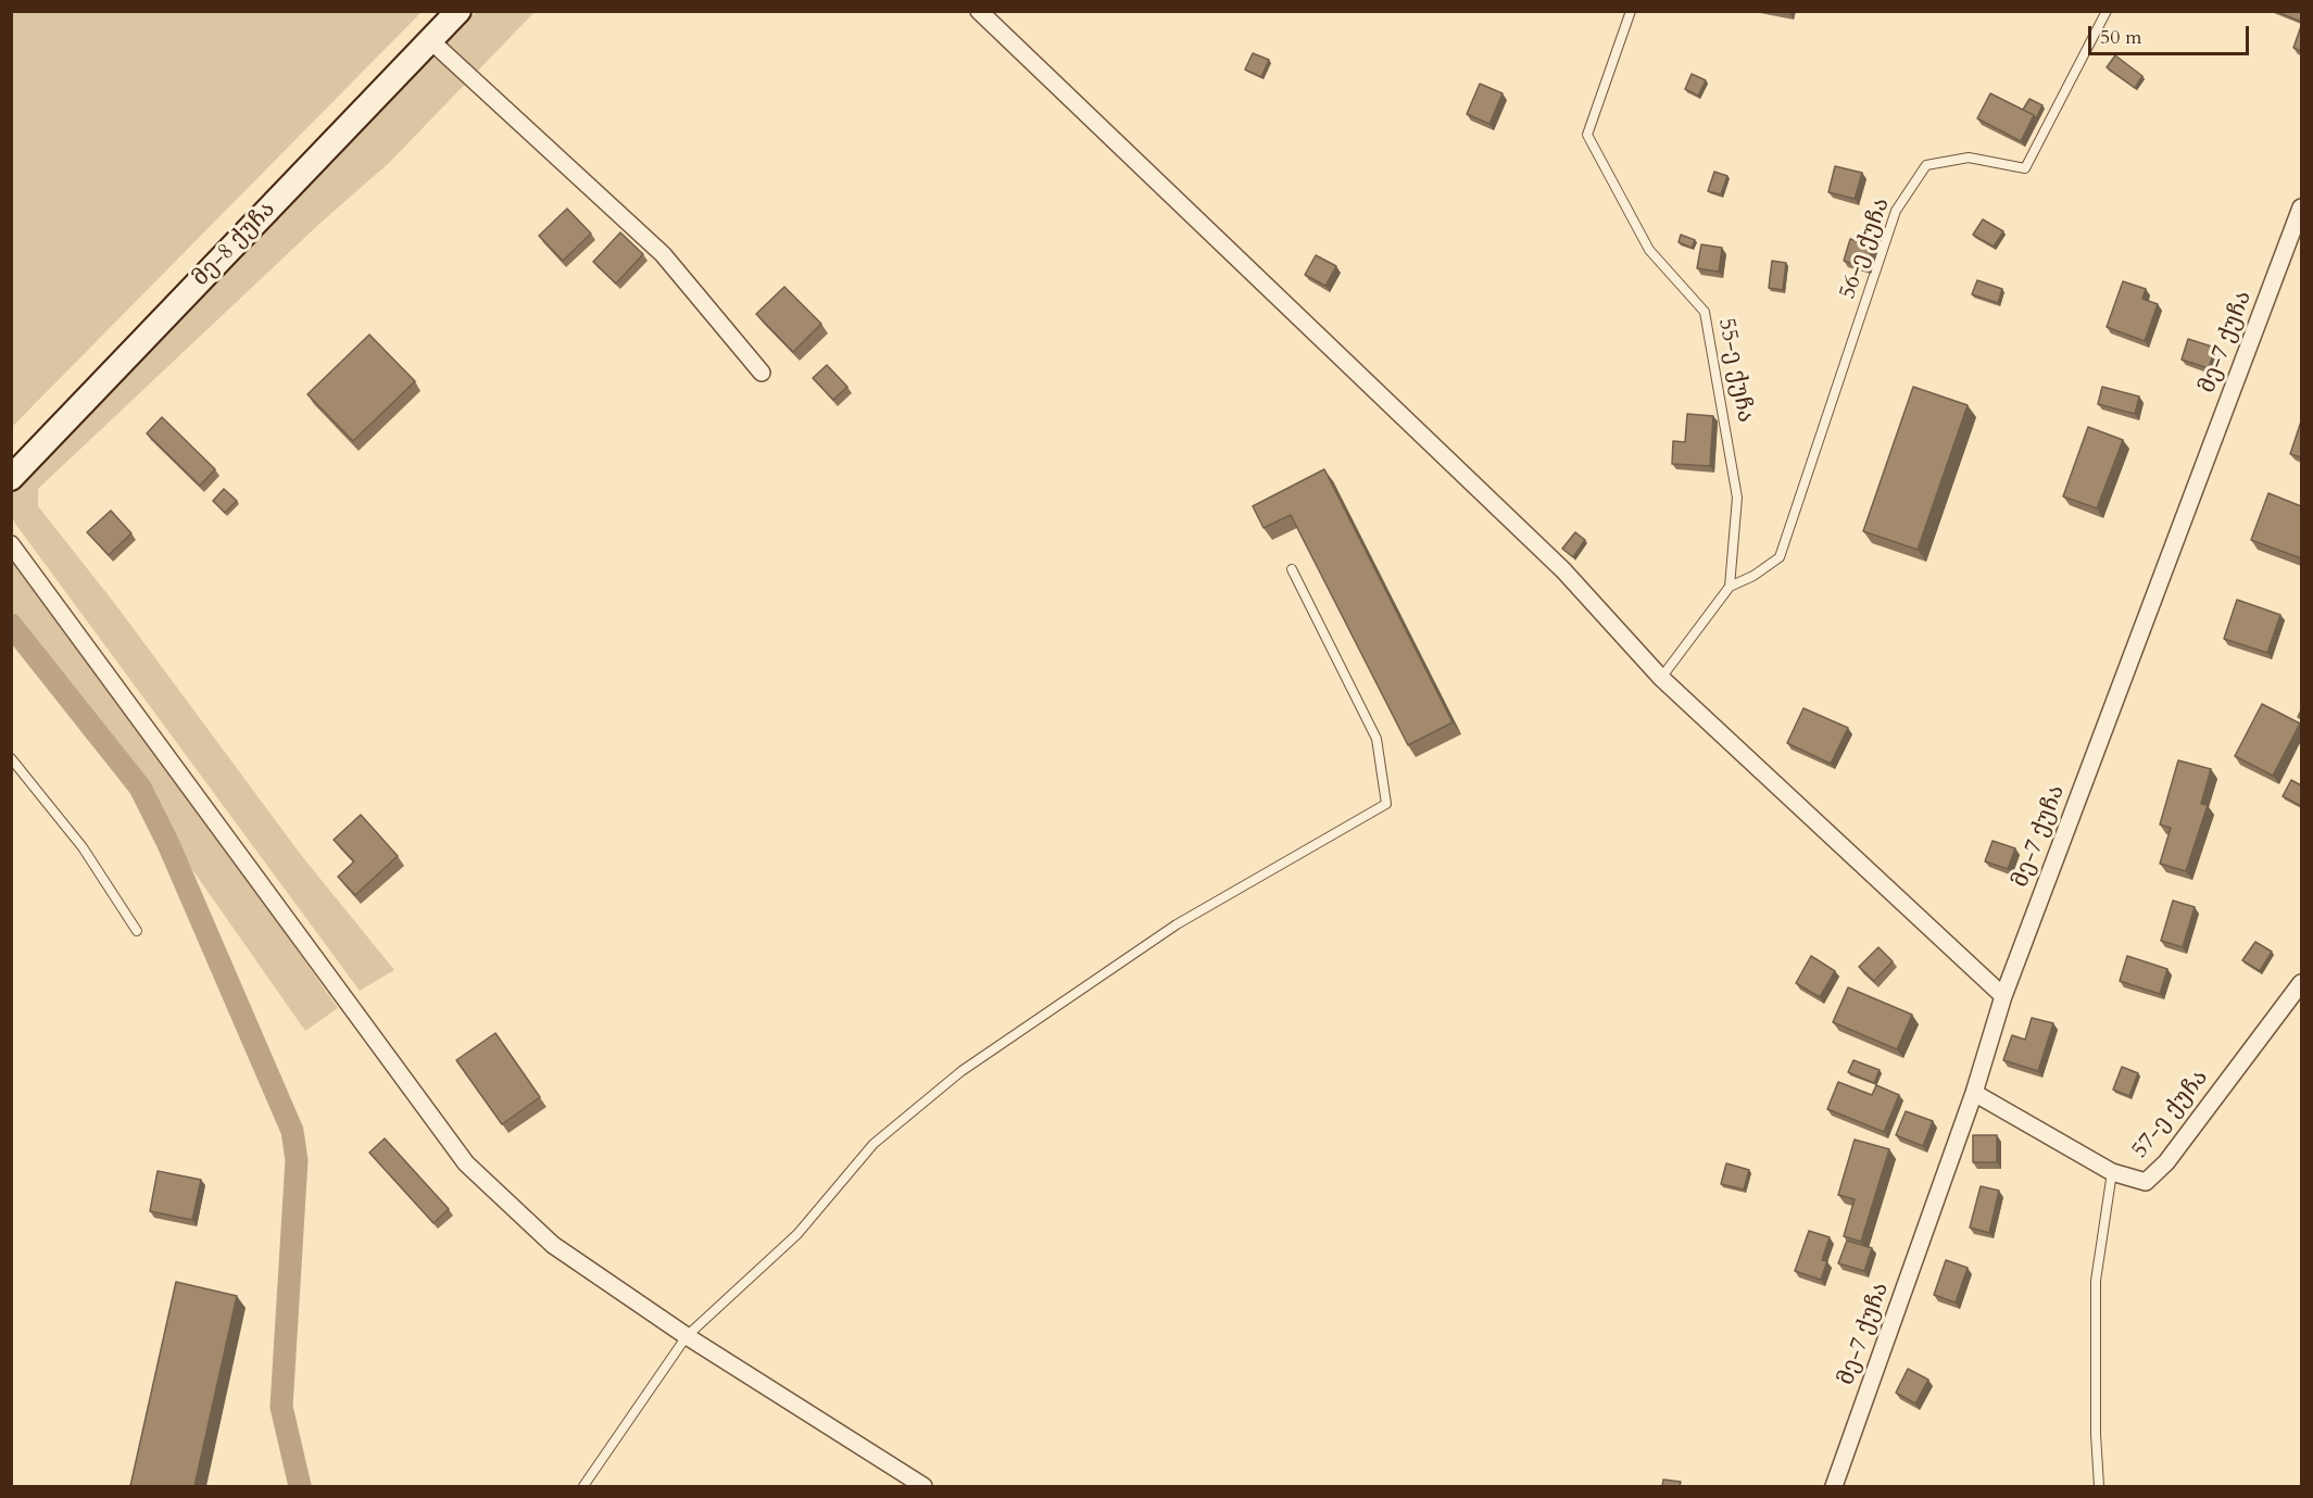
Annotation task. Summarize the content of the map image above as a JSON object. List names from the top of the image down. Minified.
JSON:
{"streets":{"street":["მე-8 ქუჩა","მე-7 ქუჩა","57-ე ქუჩა"],"lane":["56-ე ქუჩა","55-ე ქუჩა"]},"crossings":[["56-ე ქუჩა","55-ე ქუჩა"],["მე-7 ქუჩა","57-ე ქუჩა"]],"scale_bar":"50 m"}
